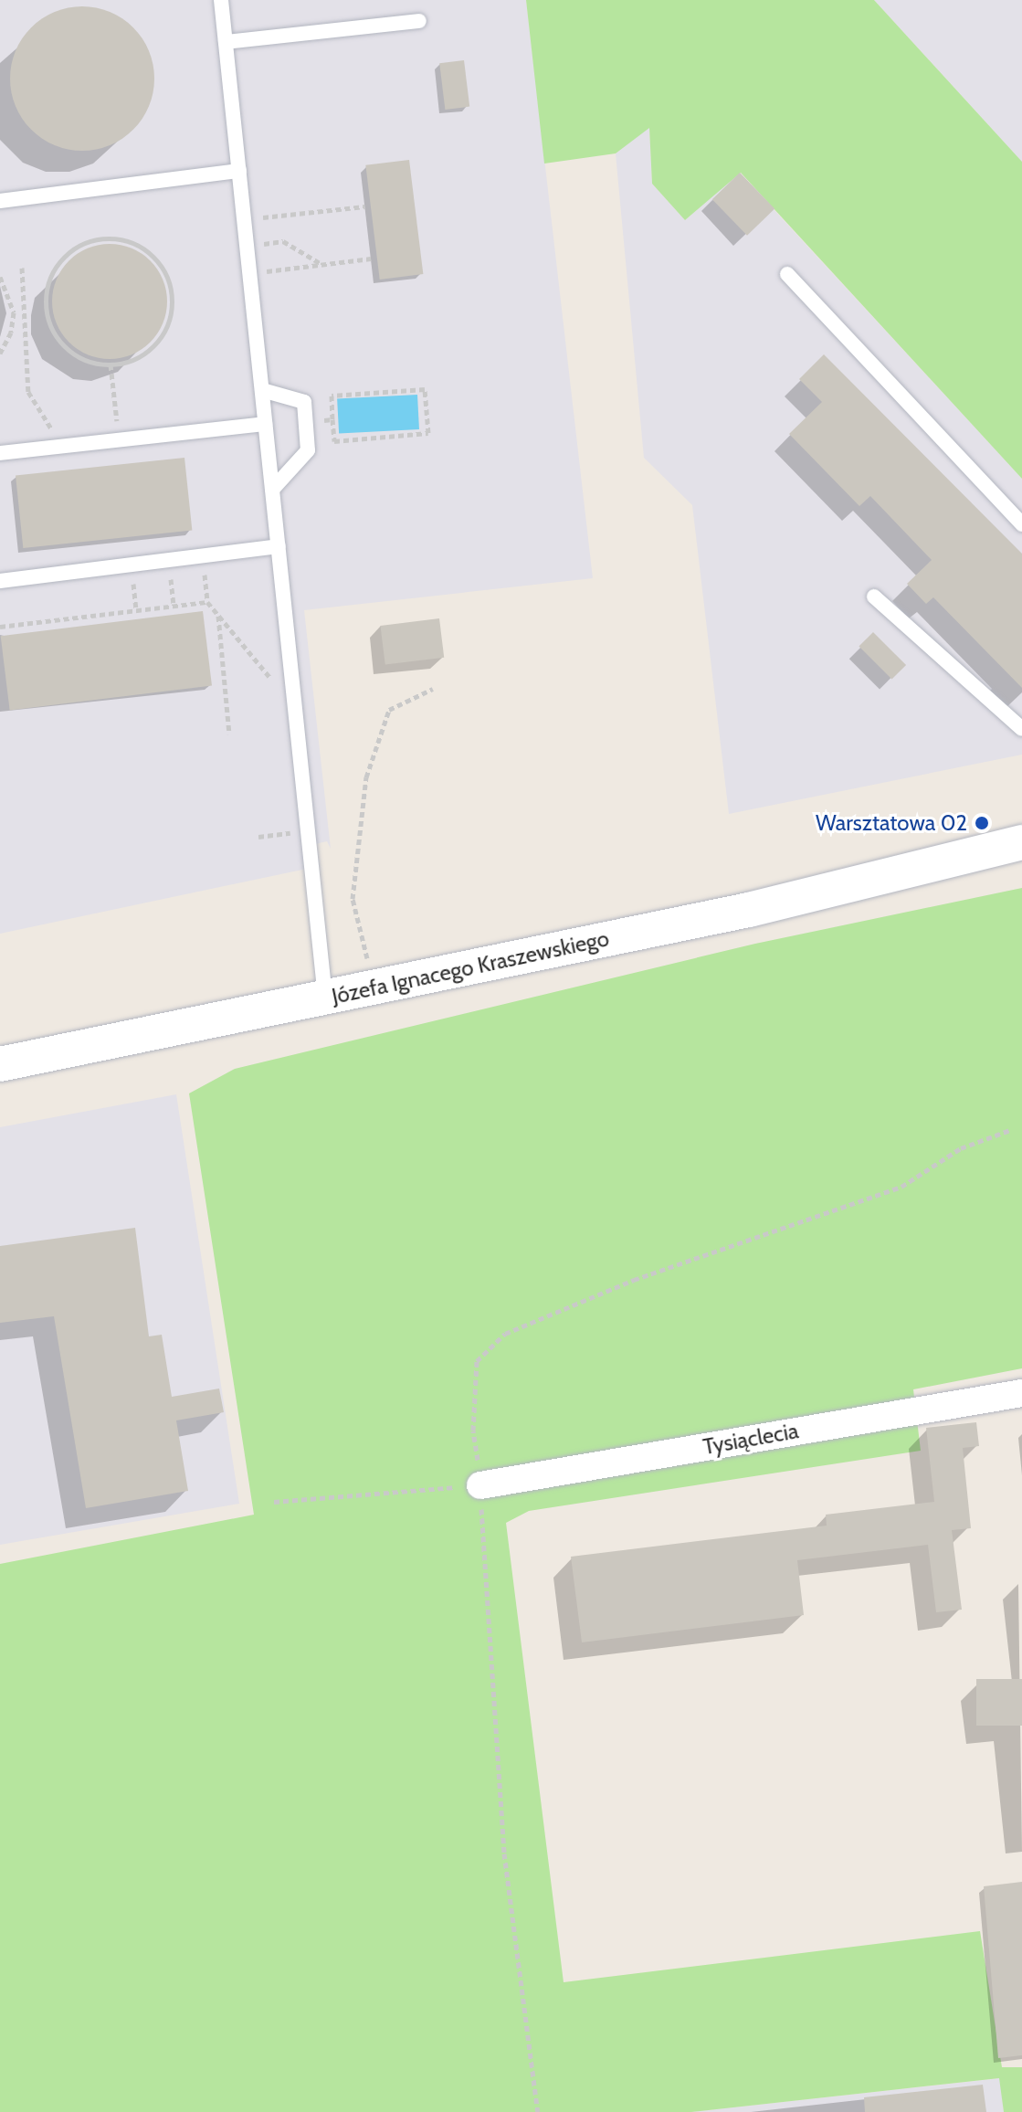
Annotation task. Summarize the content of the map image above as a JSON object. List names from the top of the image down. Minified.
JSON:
{"streets":{"street":["Józefa Ignacego Kraszewskiego","Tysiąclecia"]},"places":["Warsztatowa 02"]}
